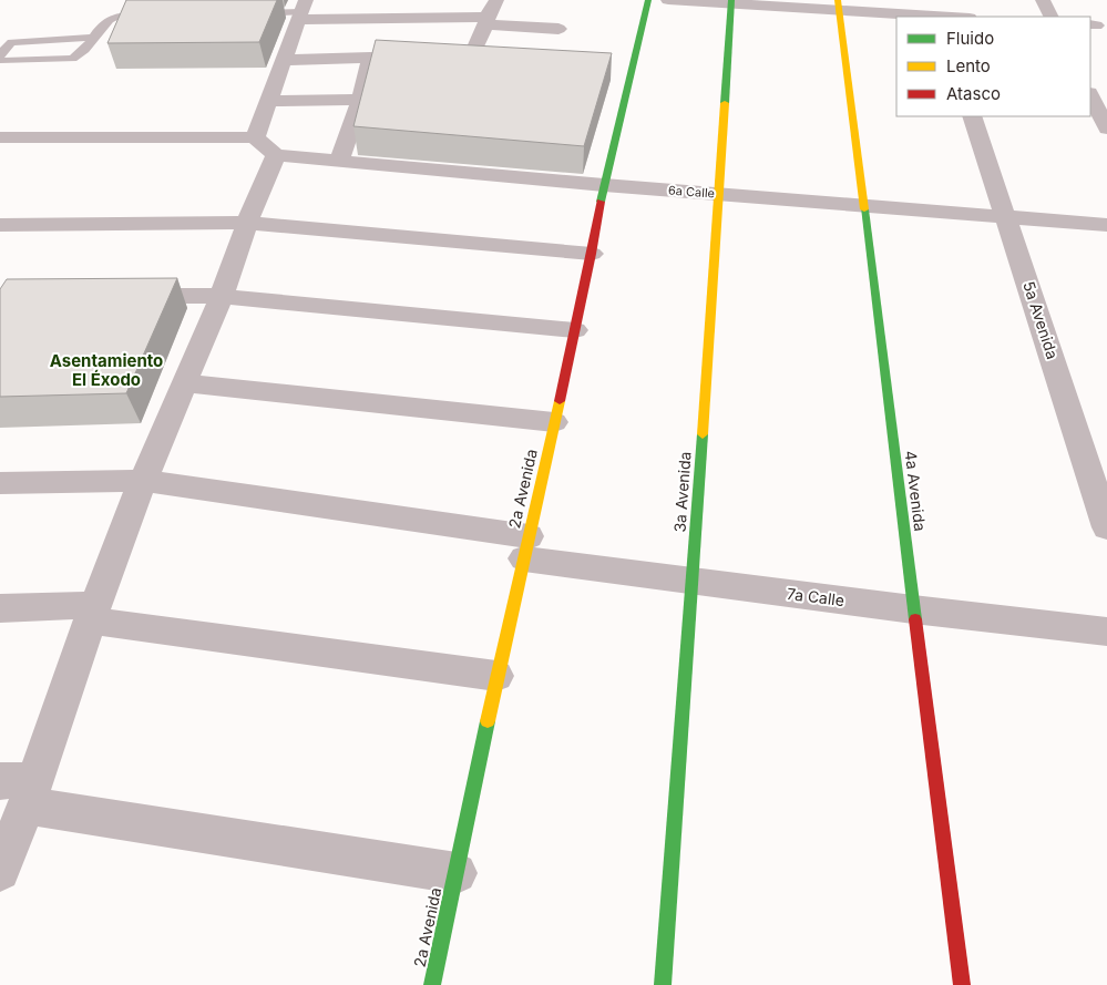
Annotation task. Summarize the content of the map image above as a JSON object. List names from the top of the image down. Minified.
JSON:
{"streets":{"street":["6a Calle","5a Avenida","2a Avenida","4a Avenida","3a Avenida","7a Calle"]},"crossings":[["6a Calle","5a Avenida"],["6a Calle","2a Avenida"],["6a Calle","4a Avenida"],["6a Calle","3a Avenida"],["2a Avenida","7a Calle"],["4a Avenida","7a Calle"],["3a Avenida","7a Calle"]],"districts":["Asentamiento El Éxodo"],"legend":["Fluido","Lento","Atasco"]}
